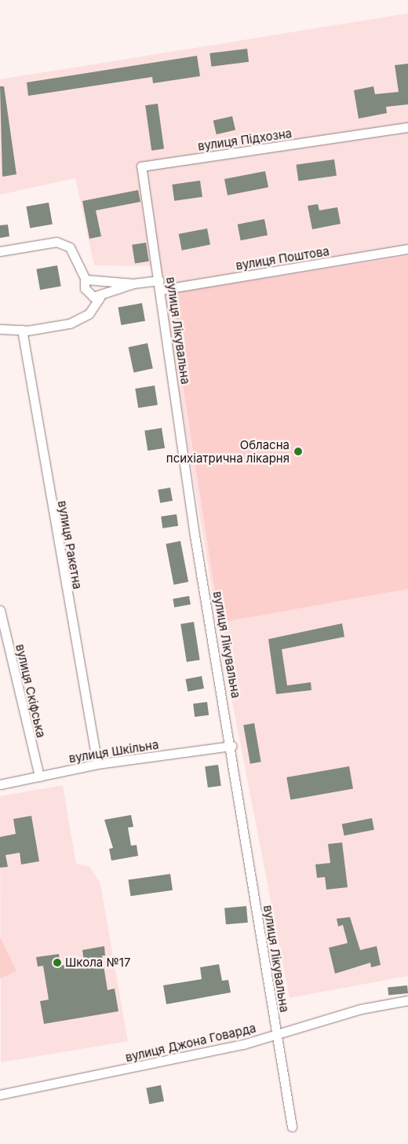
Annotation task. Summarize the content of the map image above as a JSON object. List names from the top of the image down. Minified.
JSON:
{"streets":{"street":["вулиця Підхозна","вулиця Поштова","вулиця Лікувальна","вулиця Ракетна","вулиця Скіфська","вулиця Шкільна","вулиця Джона Говарда"]},"crossings":[["вулиця Підхозна","вулиця Лікувальна"],["вулиця Поштова","вулиця Лікувальна"],["вулиця Лікувальна","вулиця Шкільна"],["вулиця Лікувальна","вулиця Джона Говарда"],["вулиця Ракетна","вулиця Шкільна"],["вулиця Скіфська","вулиця Шкільна"]],"places":["Обласна психіатрична лікарня","Школа №17"]}
